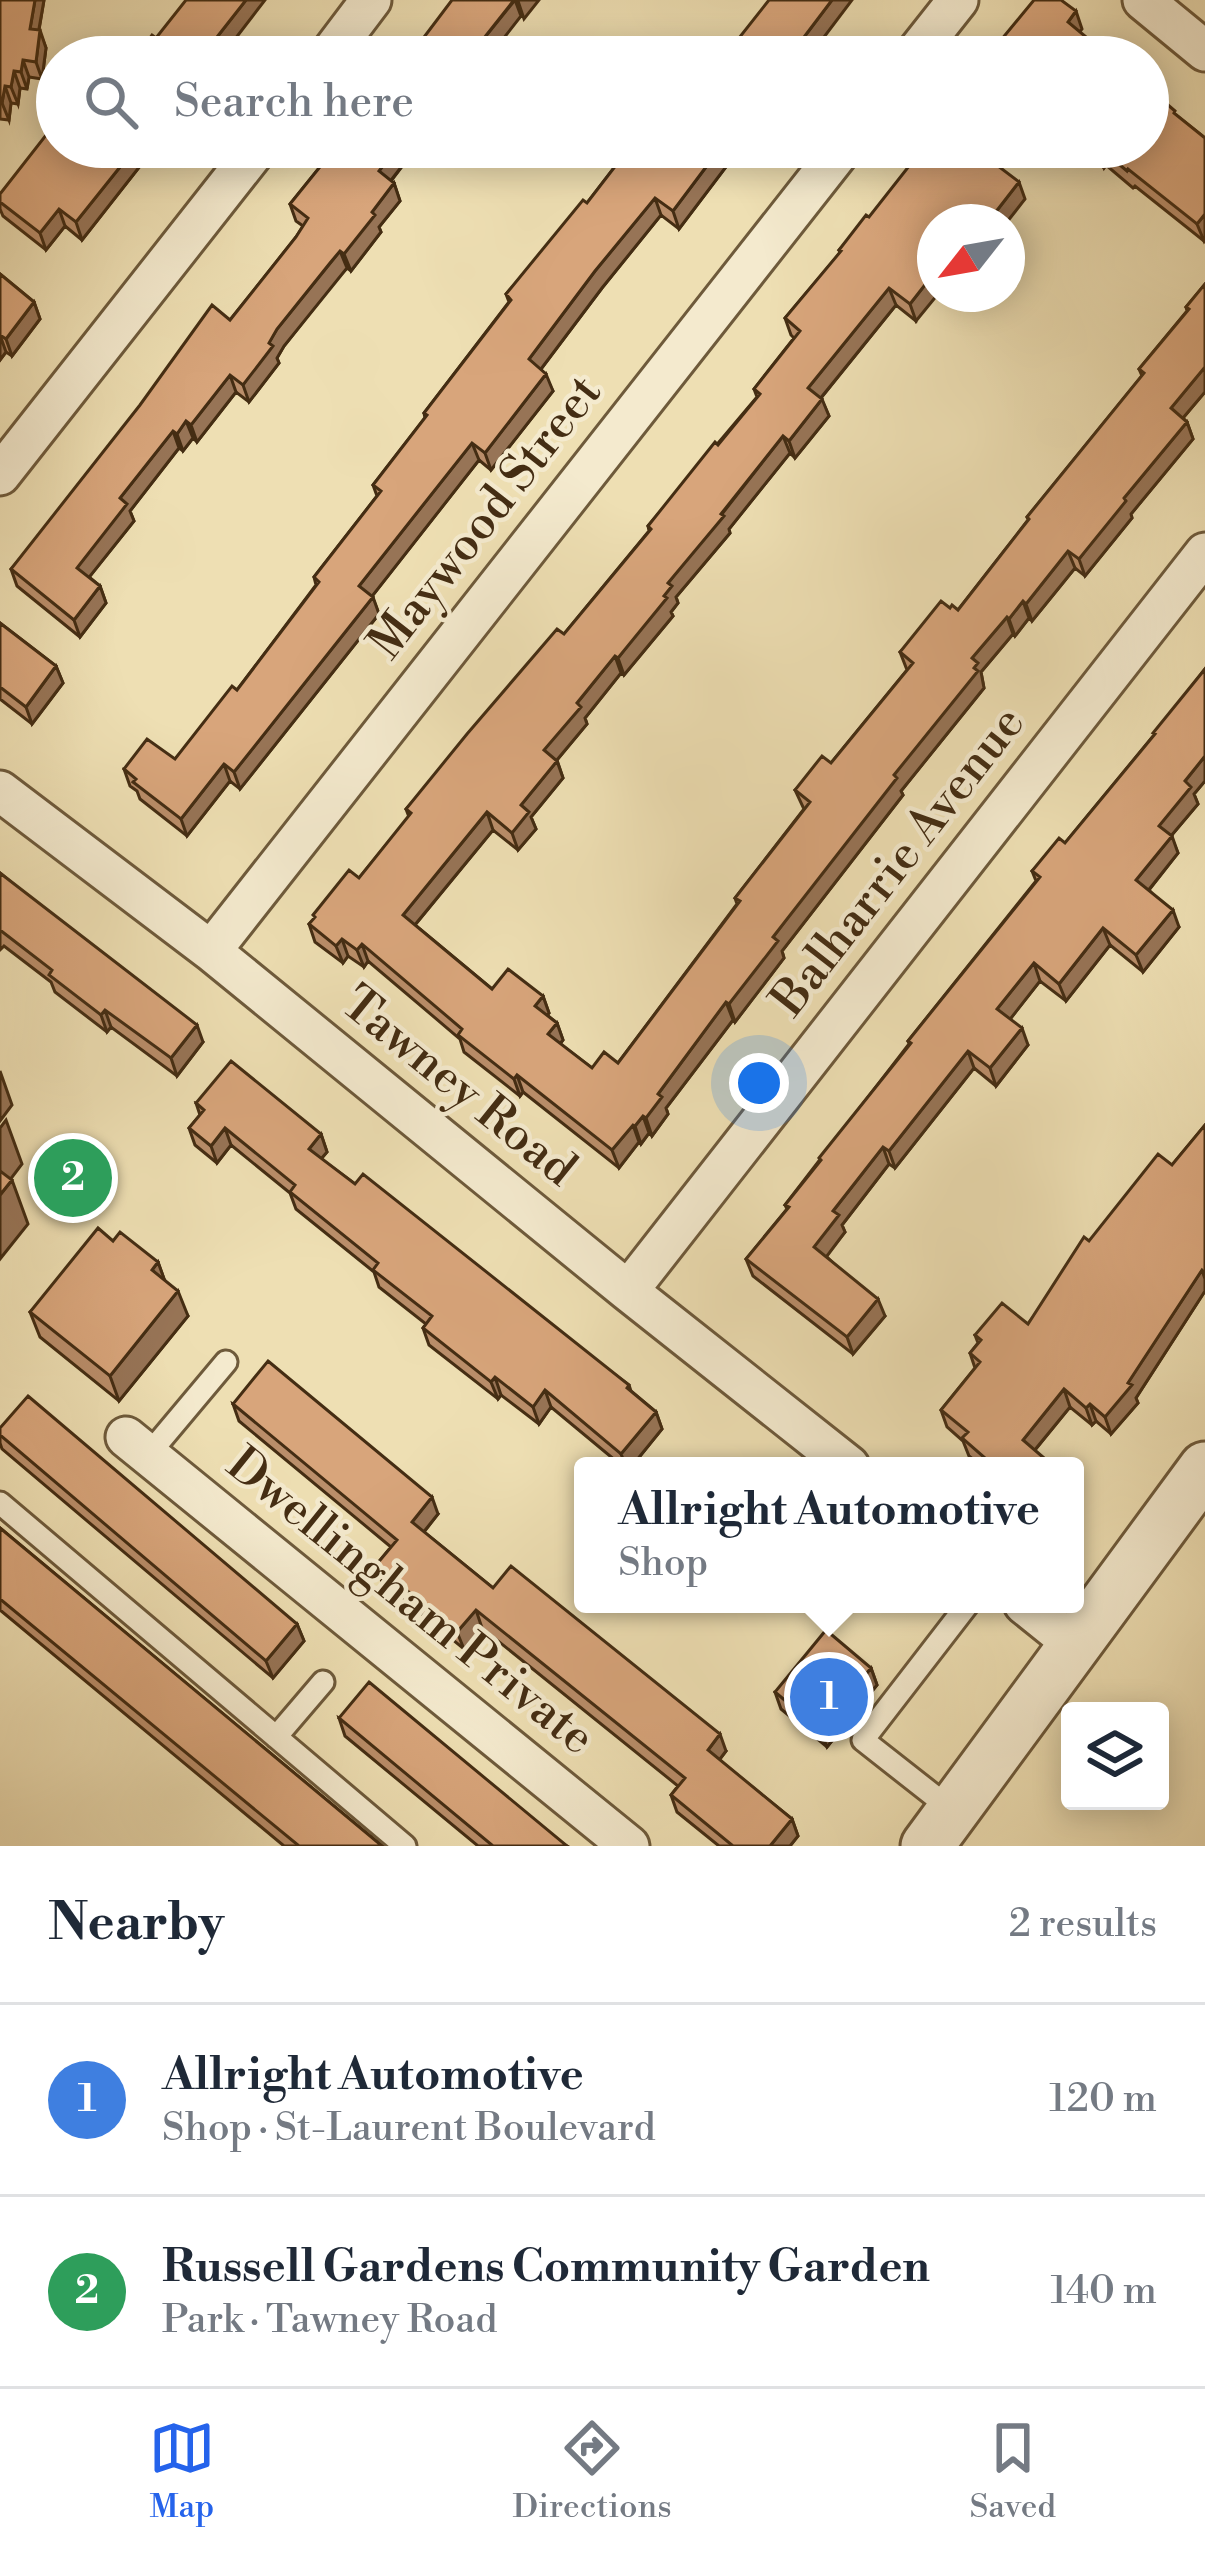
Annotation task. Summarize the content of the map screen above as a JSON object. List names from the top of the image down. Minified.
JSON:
{"streets":{"street":["Maywood Street","Balharrie Avenue","Tawney Road","Dwellingham Private"]},"crossings":[["Maywood Street","Tawney Road"],["Balharrie Avenue","Tawney Road"]],"north":"bottom left","page":{"search":"Search here","pins":["2","1"],"popup":["Allright Automotive","Shop"],"heading":["Nearby","2 results"],"list":[{"mark":"1","name":"Allright Automotive","note":"Shop · St-Laurent Boulevard","value":"120 m"},{"mark":"2","name":"Russell Gardens Community Garden","note":"Park · Tawney Road","value":"140 m"}],"nav":["Map","Directions","Saved"]}}
